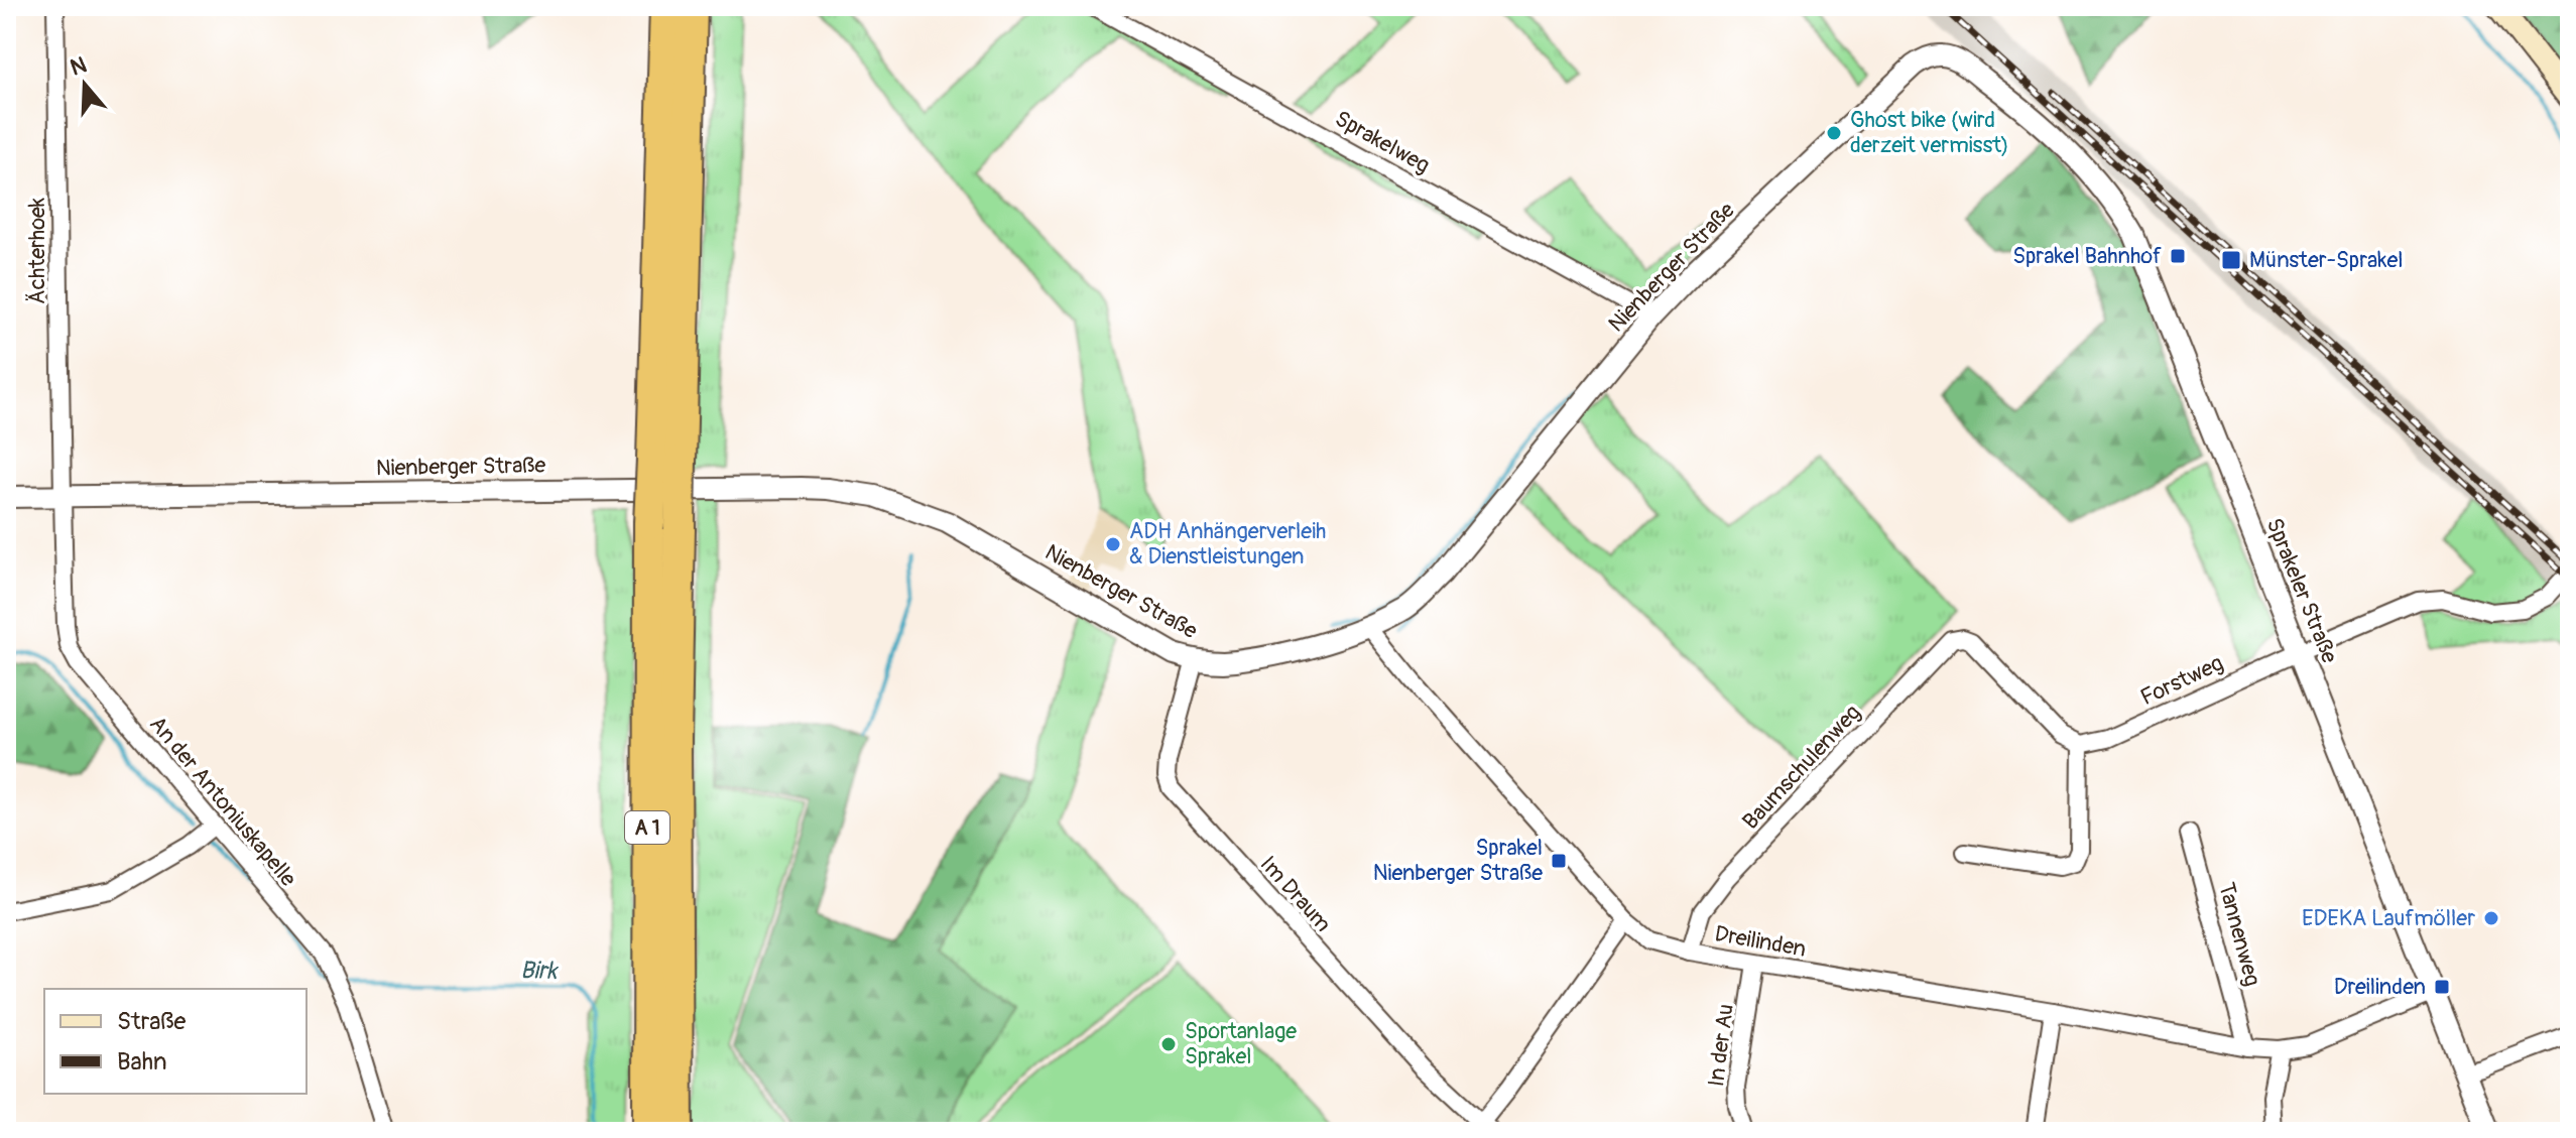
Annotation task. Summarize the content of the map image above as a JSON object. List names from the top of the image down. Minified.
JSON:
{"streets":{"highway":["A 1"],"street":["Sprakelweg","Ächterhoek","Nienberger Straße","Sprakeler Straße","Forstweg","Baumschulenweg","An der Antoniuskapelle","Im Draum","Tannenweg","Dreilinden","In der Au"]},"crossings":[["Sprakelweg","Nienberger Straße"],["Ächterhoek","Nienberger Straße"],["Ächterhoek","An der Antoniuskapelle"],["Nienberger Straße","Sprakeler Straße"],["Nienberger Straße","An der Antoniuskapelle"],["Nienberger Straße","Im Draum"],["Nienberger Straße","Dreilinden"],["Sprakeler Straße","Forstweg"],["Sprakeler Straße","Dreilinden"],["Forstweg","Baumschulenweg"],["Baumschulenweg","Dreilinden"],["Im Draum","Dreilinden"],["Tannenweg","Dreilinden"],["Dreilinden","In der Au"]],"water":["Birk"],"places":{"other":["Ghost bike (wird derzeit vermisst)","ADH Anhängerverleih & Dienstleistungen","EDEKA Laufmöller","Sportanlage Sprakel"],"transit":["Sprakel Bahnhof","Münster-Sprakel","Sprakel Nienberger Straße","Dreilinden"]},"legend":["Straße","Bahn"],"north":"top"}
